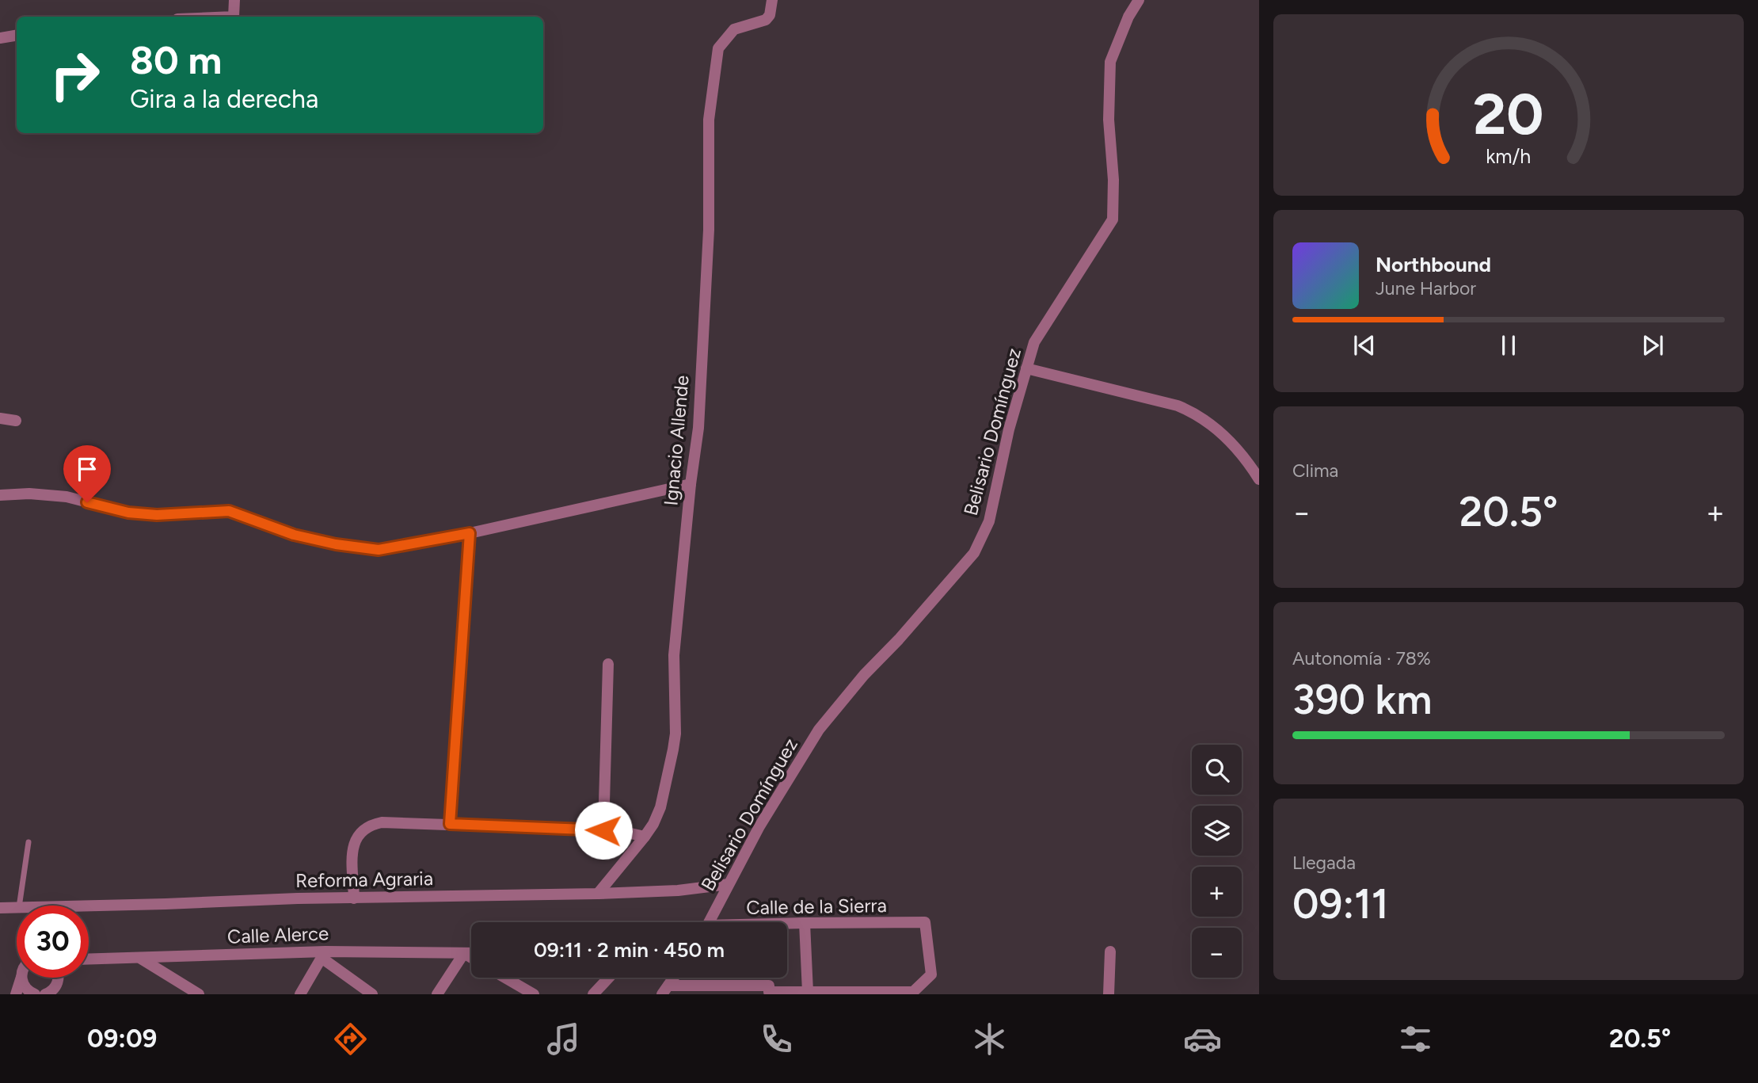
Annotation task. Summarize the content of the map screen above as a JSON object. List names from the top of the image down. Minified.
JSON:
{"streets":{"street":["Belisario Domínguez","Ignacio Allende","Reforma Agraria","Calle de la Sierra","Calle Alerce"]},"crossings":[["Belisario Domínguez","Reforma Agraria"],["Ignacio Allende","Reforma Agraria"]],"page":{"turn":["80 m","Gira a la derecha"],"song":["Northbound","June Harbor"],"tile":["Clima",["Autonomía · 78%","390 km"],["Llegada","09:11"]],"heat":["−","20.5°","+"],"map_buttons":["+","−"],"limit":"30","trip":"09:11 · 2 min · 450 m","tabs":["09:09","20.5°"],"gauge":["20","km/h"]}}
